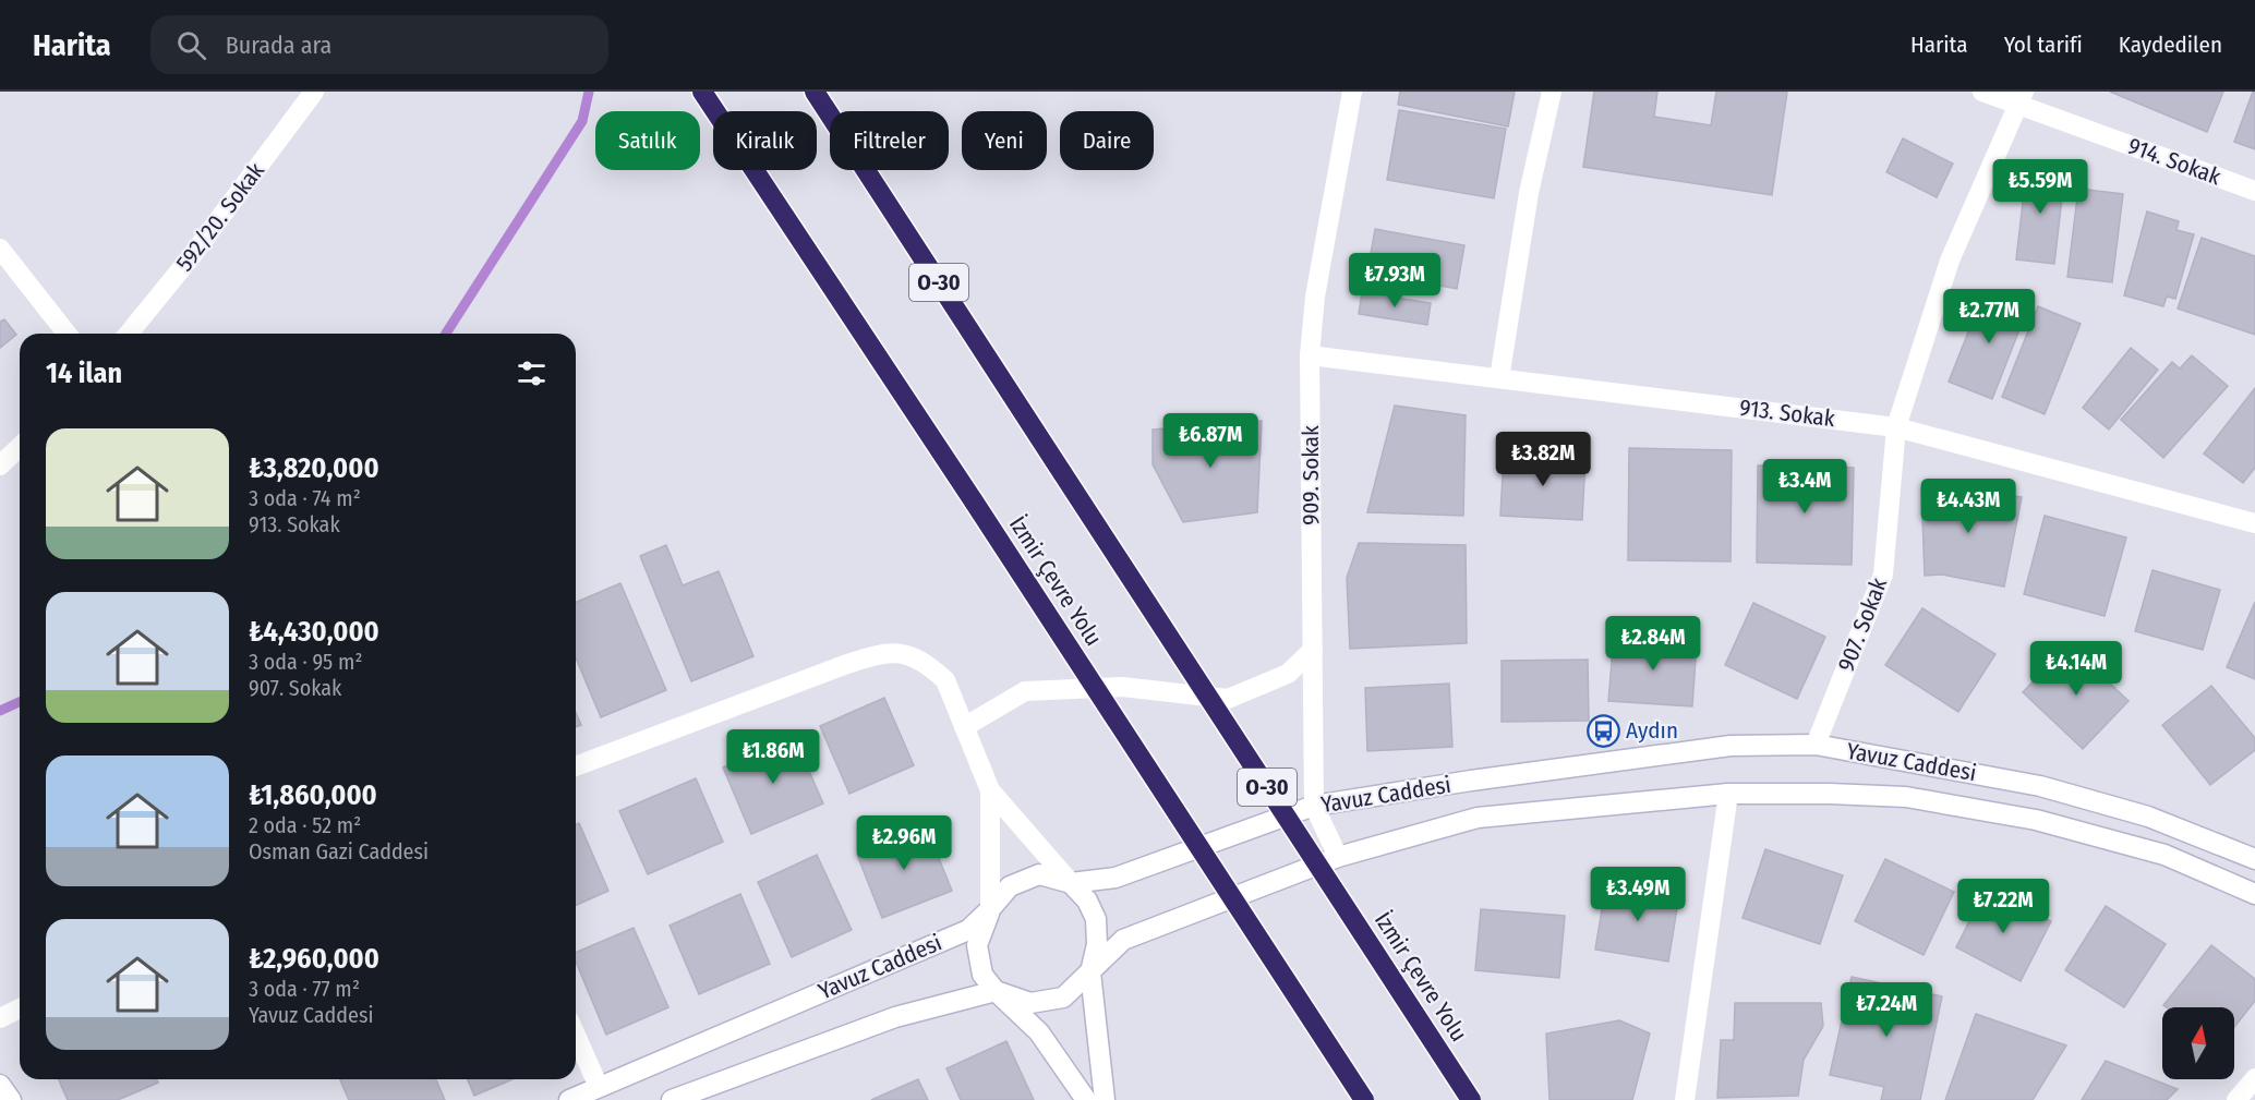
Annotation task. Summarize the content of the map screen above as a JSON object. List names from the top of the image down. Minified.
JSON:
{"streets":{"highway":["O-30","İzmir Çevre Yolu"],"street":["914. Sokak","592/20. Sokak","913. Sokak","909. Sokak","907. Sokak","Yavuz Caddesi"]},"crossings":[["914. Sokak","907. Sokak"],["913. Sokak","909. Sokak"],["913. Sokak","907. Sokak"],["909. Sokak","Yavuz Caddesi"],["907. Sokak","Yavuz Caddesi"]],"places":{"bus stop":["Aydın"]},"north":"top","page":{"header":"Harita","search":"Burada ara","nav":["Harita","Yol tarifi","Kaydedilen"],"chip":["Satılık","Kiralık","Filtreler","Yeni","Daire"],"price":["₺5.59M","₺7.93M","₺2.77M","₺6.87M","₺3.82M","₺3.4M","₺4.43M","₺2.84M","₺4.14M","₺1.86M","₺2.96M","₺3.49M","₺7.22M","₺7.24M"],"heading":"14 ilan","list":[{"name":"₺3,820,000","note":"3 oda · 74 m² · 913. Sokak"},{"name":"₺4,430,000","note":"3 oda · 95 m² · 907. Sokak"},{"name":"₺1,860,000","note":"2 oda · 52 m² · Osman Gazi Caddesi"},{"name":"₺2,960,000","note":"3 oda · 77 m² · Yavuz Caddesi"}]}}
